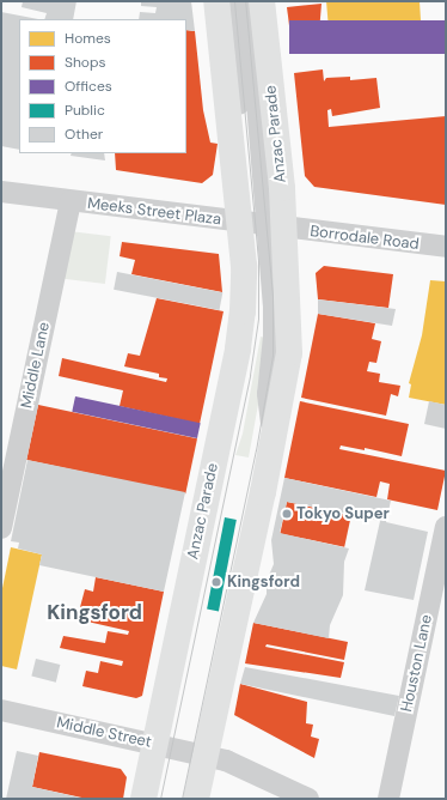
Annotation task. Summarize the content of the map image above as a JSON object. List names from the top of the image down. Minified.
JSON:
{"streets":{"main road":["Anzac Parade"],"street":["Meeks Street Plaza","Borrodale Road","Middle Lane","Houston Lane","Middle Street"]},"crossings":[["Anzac Parade","Meeks Street Plaza"],["Anzac Parade","Borrodale Road"],["Anzac Parade","Middle Street"],["Meeks Street Plaza","Borrodale Road"],["Meeks Street Plaza","Middle Lane"]],"districts":["Kingsford"],"places":["Tokyo Super","Kingsford"],"legend":["Homes","Shops","Offices","Public","Other"]}
